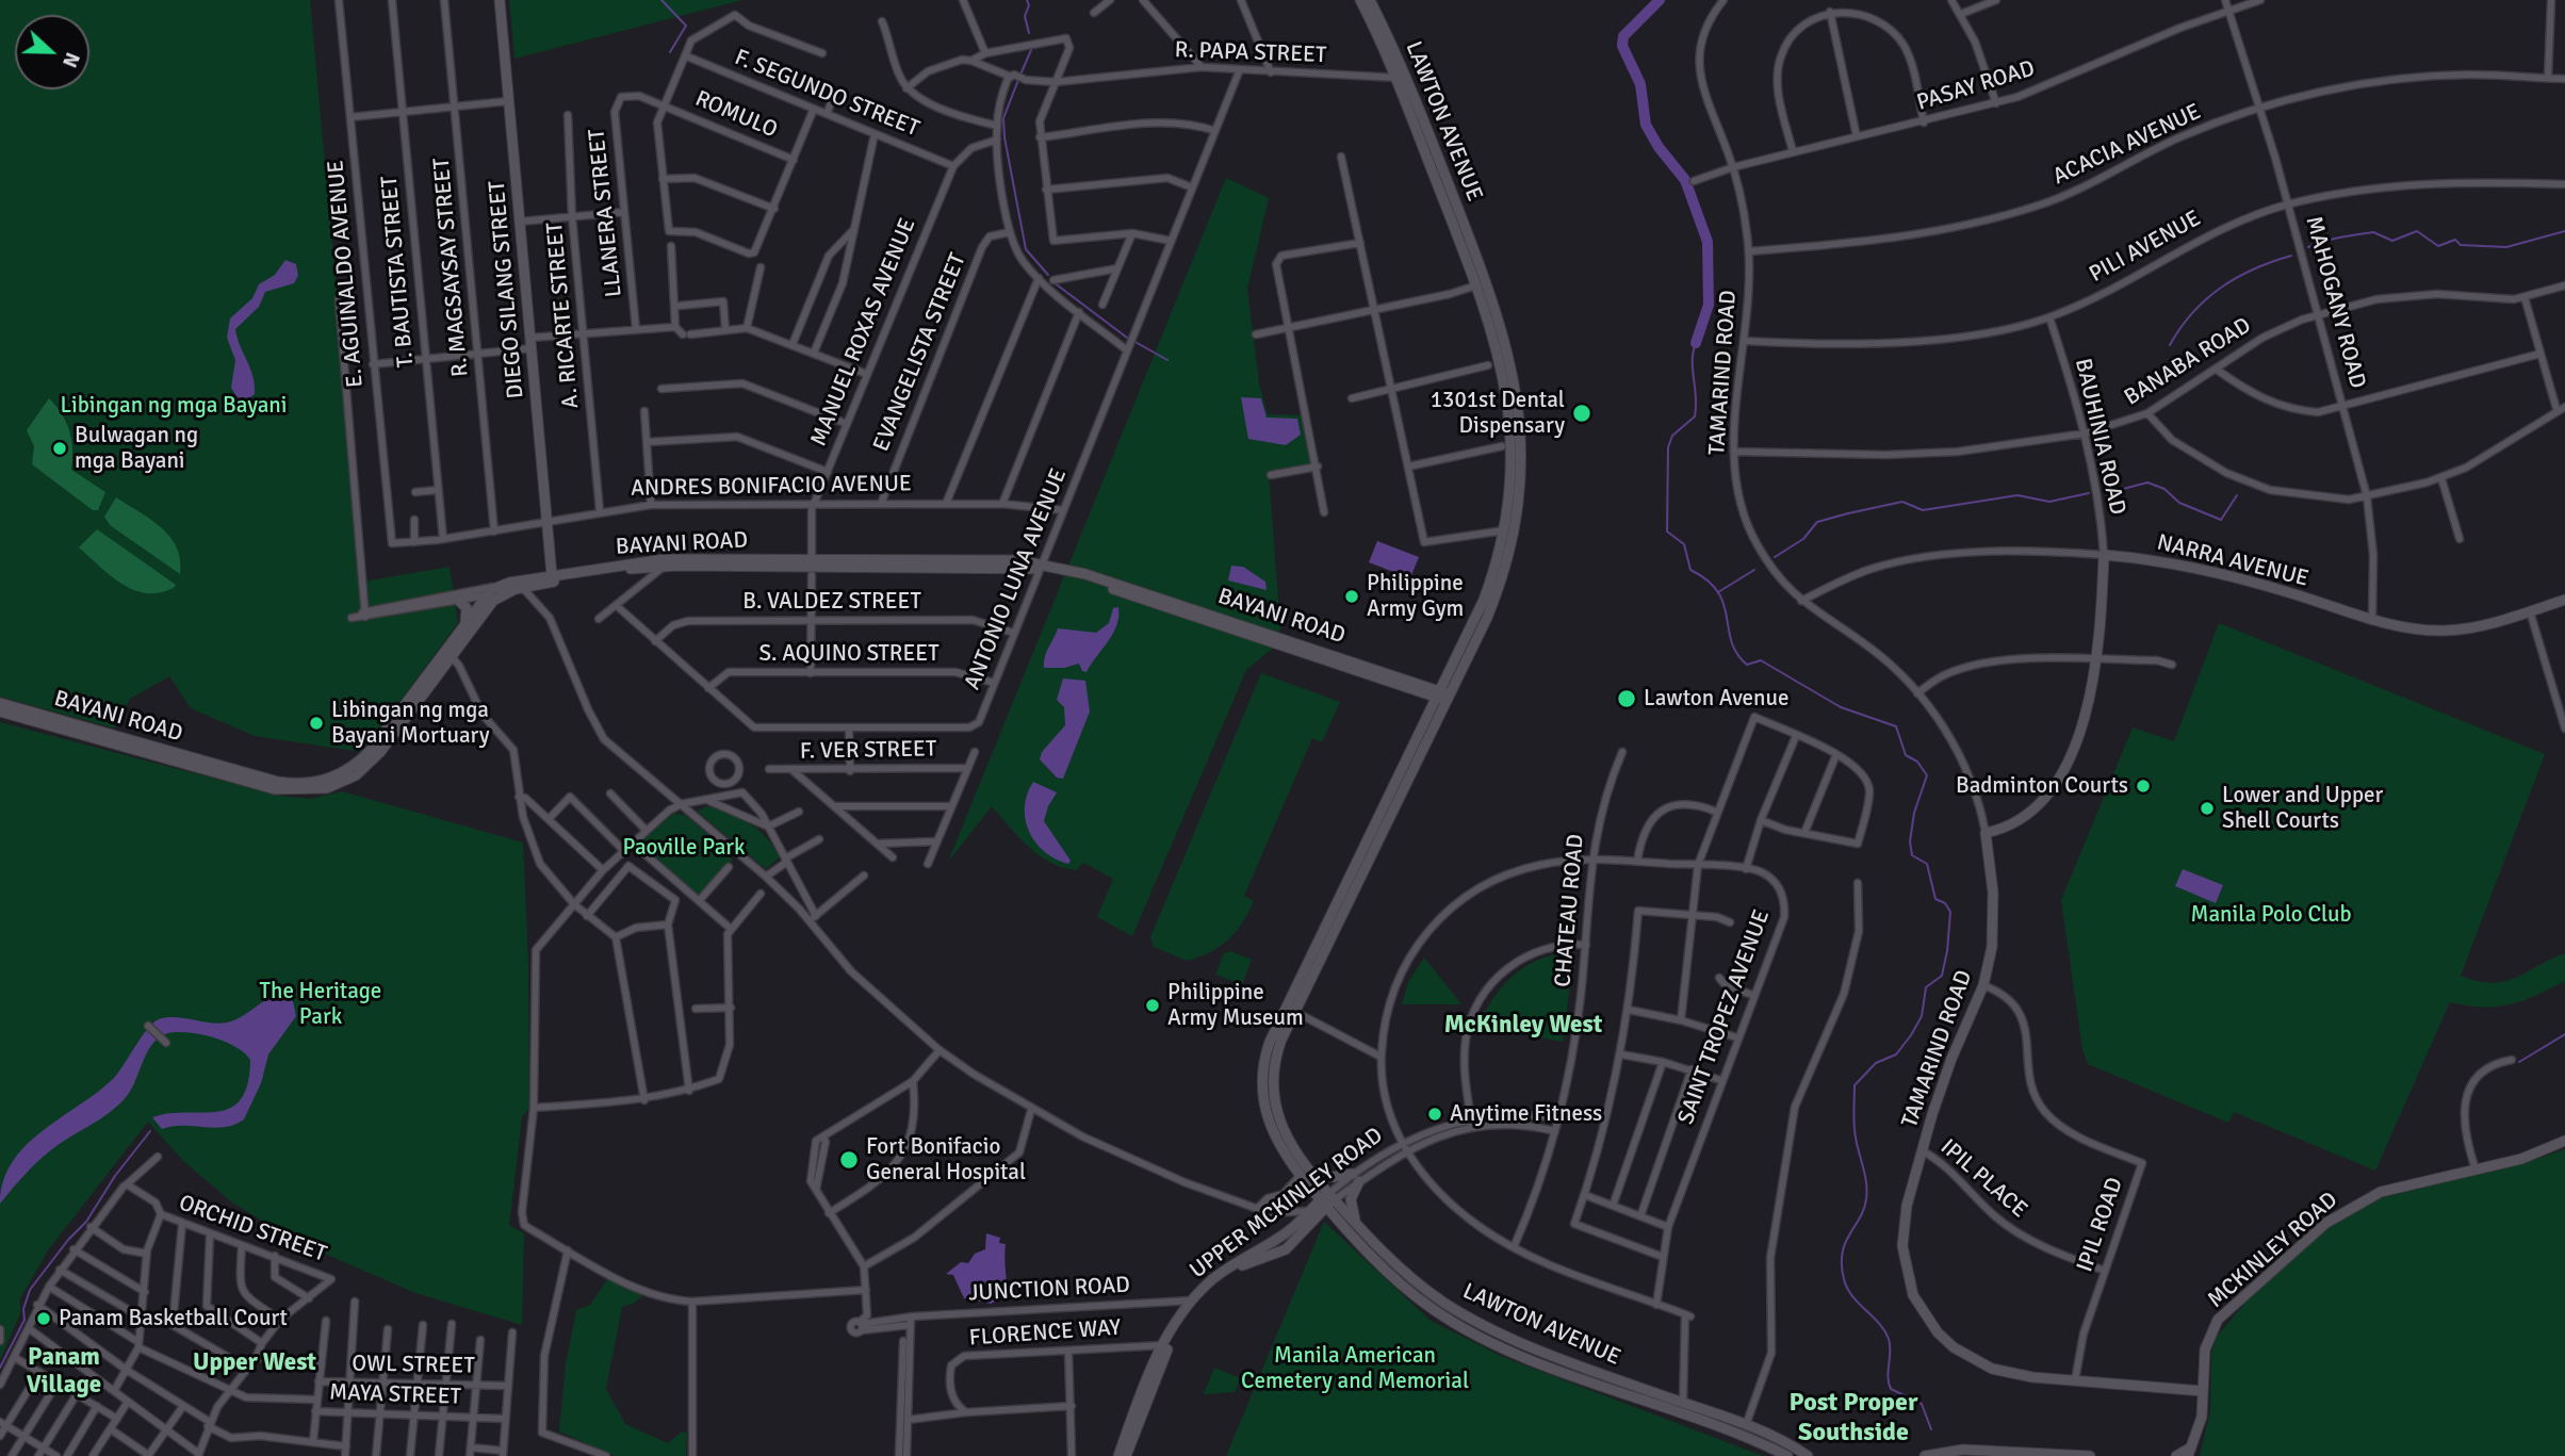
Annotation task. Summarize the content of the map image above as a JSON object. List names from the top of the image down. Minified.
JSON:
{"streets":{"main road":["LAWTON AVENUE","DIEGO SILANG STREET","TAMARIND ROAD","BAUHINIA ROAD","BAYANI ROAD","NARRA AVENUE","UPPER MCKINLEY ROAD","MCKINLEY ROAD"],"street":["R. PAPA STREET","PASAY ROAD","F. SEGUNDO STREET","ROMULO","ACACIA AVENUE","LLANERA STREET","PILI AVENUE","R. MAGSAYSAY STREET","T. BAUTISTA STREET","E. AGUINALDO AVENUE","MAHOGANY ROAD","A. RICARTE STREET","MANUEL ROXAS AVENUE","EVANGELISTA STREET","BANABA ROAD","ANDRES BONIFACIO AVENUE","ANTONIO LUNA AVENUE","B. VALDEZ STREET","S. AQUINO STREET","F. VER STREET","CHATEAU ROAD","SAINT TROPEZ AVENUE","IPIL PLACE","IPIL ROAD","ORCHID STREET","JUNCTION ROAD","FLORENCE WAY","OWL STREET","MAYA STREET"]},"crossings":[["R. PAPA STREET","LAWTON AVENUE"],["R. PAPA STREET","ANTONIO LUNA AVENUE"],["PASAY ROAD","MAHOGANY ROAD"],["PASAY ROAD","TAMARIND ROAD"],["F. SEGUNDO STREET","MANUEL ROXAS AVENUE"],["ROMULO","LLANERA STREET"],["LAWTON AVENUE","BAYANI ROAD"],["LAWTON AVENUE","SAINT TROPEZ AVENUE"],["LAWTON AVENUE","UPPER MCKINLEY ROAD"],["ACACIA AVENUE","MAHOGANY ROAD"],["ACACIA AVENUE","TAMARIND ROAD"],["PILI AVENUE","MAHOGANY ROAD"],["PILI AVENUE","TAMARIND ROAD"],["PILI AVENUE","BAUHINIA ROAD"],["R. MAGSAYSAY STREET","ANDRES BONIFACIO AVENUE"],["T. BAUTISTA STREET","ANDRES BONIFACIO AVENUE"],["E. AGUINALDO AVENUE","ANDRES BONIFACIO AVENUE"],["DIEGO SILANG STREET","ANDRES BONIFACIO AVENUE"],["DIEGO SILANG STREET","BAYANI ROAD"],["MAHOGANY ROAD","BANABA ROAD"],["MAHOGANY ROAD","NARRA AVENUE"],["A. RICARTE STREET","ANDRES BONIFACIO AVENUE"],["MANUEL ROXAS AVENUE","ANDRES BONIFACIO AVENUE"],["MANUEL ROXAS AVENUE","BAYANI ROAD"],["MANUEL ROXAS AVENUE","B. VALDEZ STREET"],["MANUEL ROXAS AVENUE","S. AQUINO STREET"],["EVANGELISTA STREET","ANDRES BONIFACIO AVENUE"],["BANABA ROAD","TAMARIND ROAD"],["BANABA ROAD","BAUHINIA ROAD"],["TAMARIND ROAD","BAUHINIA ROAD"],["TAMARIND ROAD","NARRA AVENUE"],["TAMARIND ROAD","IPIL PLACE"],["TAMARIND ROAD","IPIL ROAD"],["TAMARIND ROAD","MCKINLEY ROAD"],["BAUHINIA ROAD","NARRA AVENUE"],["ANDRES BONIFACIO AVENUE","ANTONIO LUNA AVENUE"],["BAYANI ROAD","ANTONIO LUNA AVENUE"],["ANTONIO LUNA AVENUE","B. VALDEZ STREET"],["ANTONIO LUNA AVENUE","S. AQUINO STREET"],["CHATEAU ROAD","SAINT TROPEZ AVENUE"],["SAINT TROPEZ AVENUE","UPPER MCKINLEY ROAD"],["IPIL PLACE","IPIL ROAD"],["UPPER MCKINLEY ROAD","JUNCTION ROAD"],["UPPER MCKINLEY ROAD","FLORENCE WAY"],["OWL STREET","MAYA STREET"]],"districts":["McKinley West","Panam Village","Upper West","Post Proper Southside"],"parks":["Libingan ng mga Bayani","Paoville Park","Manila Polo Club","The Heritage Park","Manila American Cemetery and Memorial"],"places":["1301st Dental Dispensary","Bulwagan ng mga Bayani","Philippine Army Gym","Lawton Avenue","Libingan ng mga Bayani Mortuary","Badminton Courts","Lower and Upper Shell Courts","Philippine Army Museum","Anytime Fitness","Fort Bonifacio General Hospital","Panam Basketball Court"],"north":"right"}
